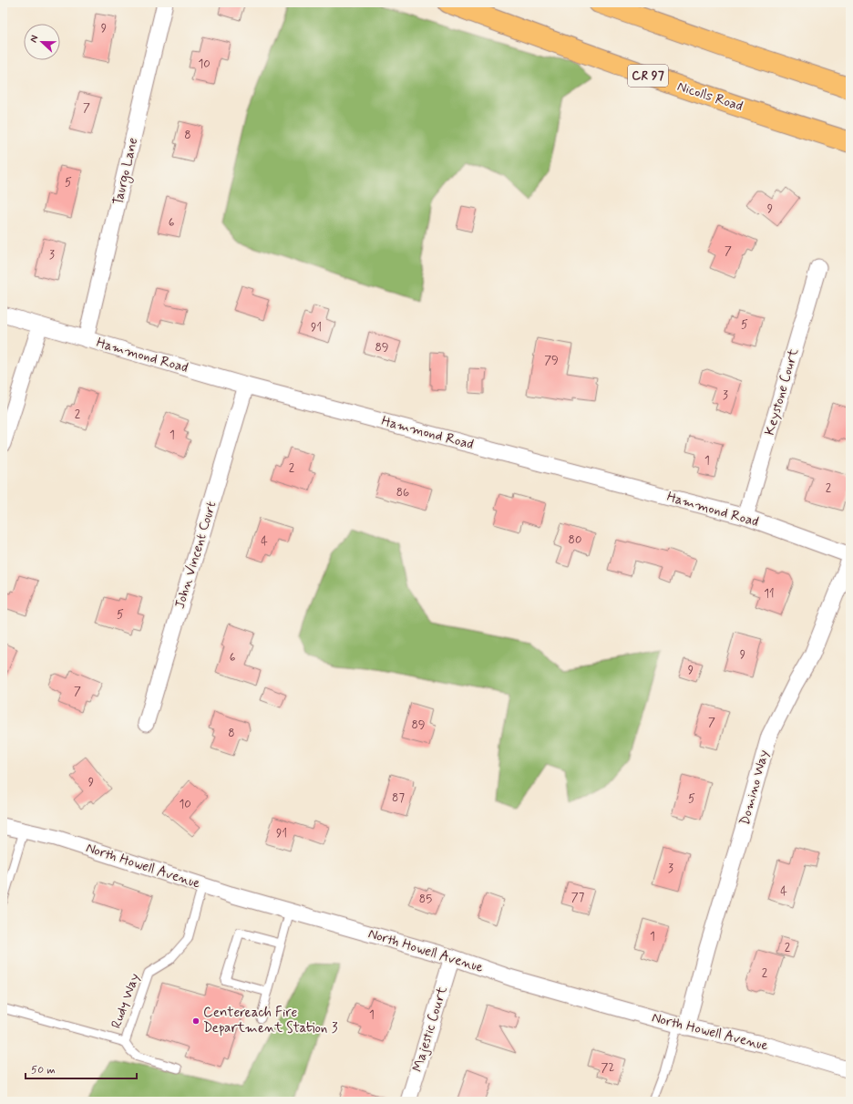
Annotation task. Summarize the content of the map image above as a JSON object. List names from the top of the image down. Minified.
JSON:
{"streets":{"highway":["CR 97","Nicolls Road"],"street":["Taurgo Lane","Hammond Road","Keystone Court","John Vincent Court","Domino Way","North Howell Avenue","Majestic Court"],"lane":["Rudy Way"]},"crossings":[["Taurgo Lane","Hammond Road"],["Hammond Road","Keystone Court"],["Hammond Road","John Vincent Court"],["Domino Way","North Howell Avenue"],["North Howell Avenue","Rudy Way"],["North Howell Avenue","Majestic Court"]],"places":["Centereach Fire Department Station 3"],"house_numbers":["9","10","7","8","5","9","6","7","3","5","91","89","79","3","2","1","1","2","2","86","80","4","11","5","9","6","9","7","7","89","8","9","87","5","10","91","3","4","77","85","1","2","2","1","72"],"scale_bar":"50 m","north":"left"}
